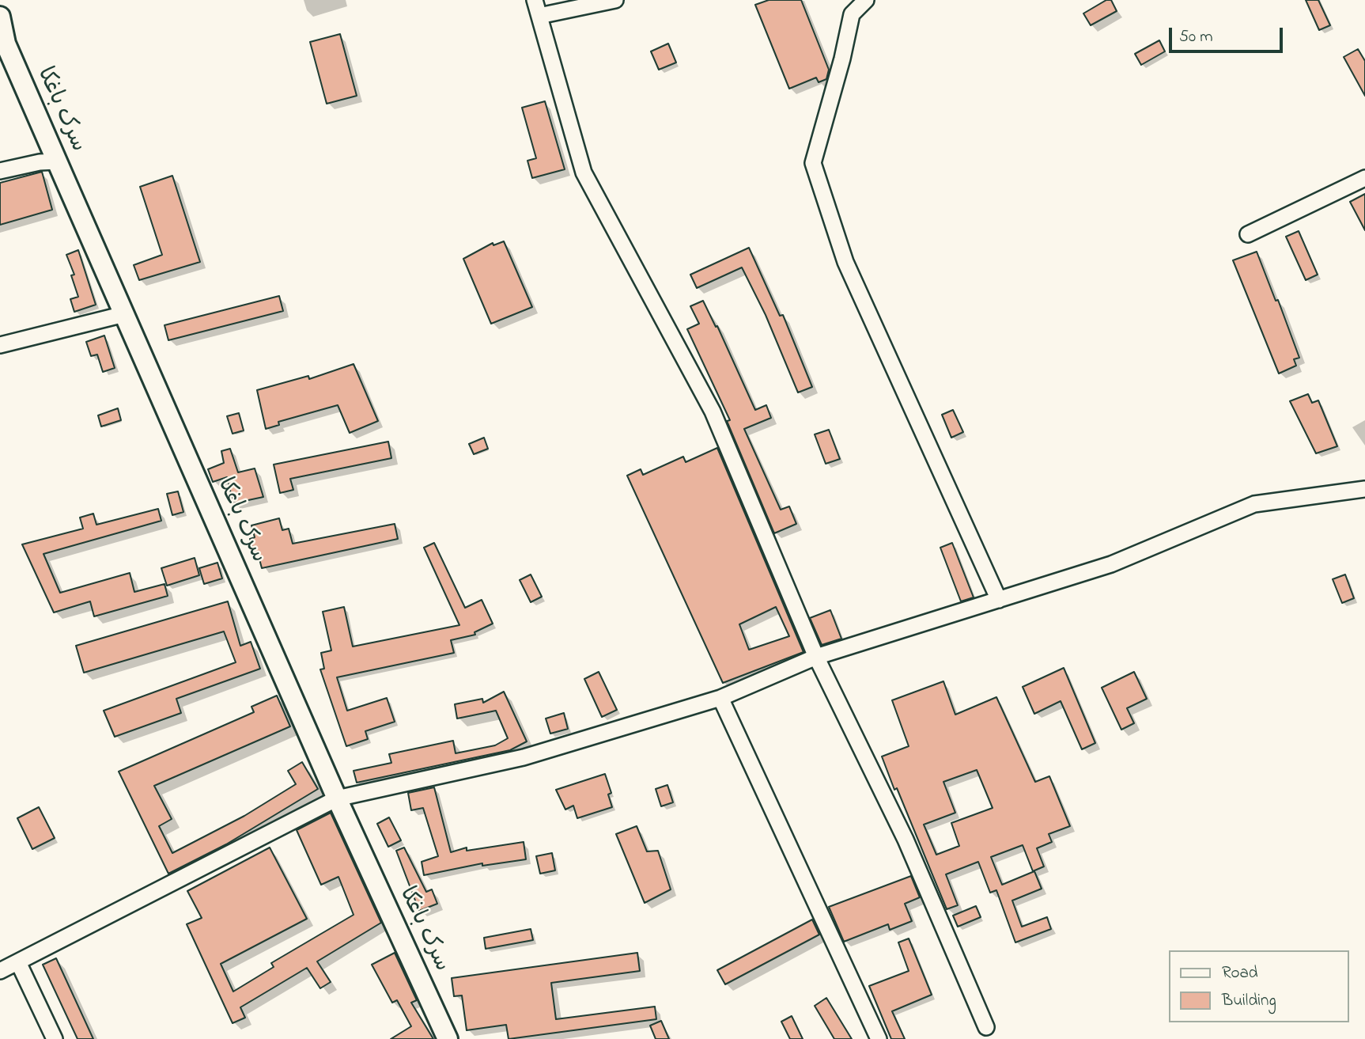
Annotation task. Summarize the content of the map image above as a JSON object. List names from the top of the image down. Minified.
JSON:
{"streets":{"street":["سرک باغکا"]},"legend":["Road","Building"],"scale_bar":"50 m"}
